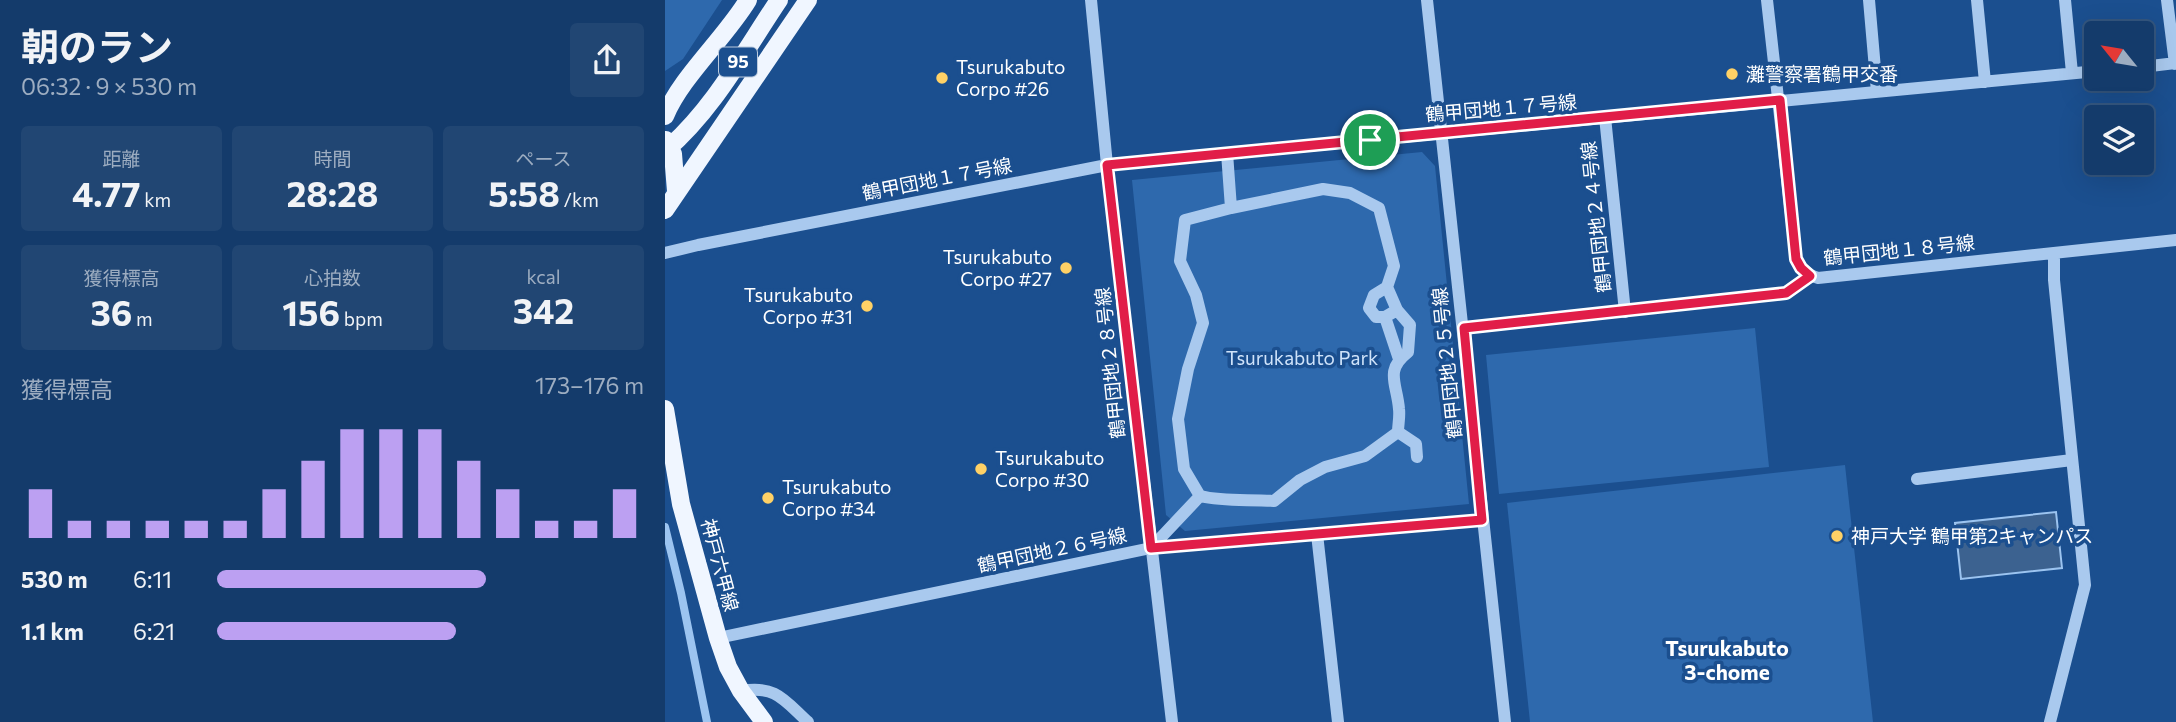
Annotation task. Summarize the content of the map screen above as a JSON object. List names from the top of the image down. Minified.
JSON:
{"streets":{"main road":["95","神戸六甲線"],"street":["鶴甲団地１７号線","鶴甲団地２４号線","鶴甲団地１８号線","鶴甲団地２８号線","鶴甲団地２５号線","鶴甲団地２６号線"]},"crossings":[["鶴甲団地１７号線","鶴甲団地２４号線"],["鶴甲団地１７号線","鶴甲団地２８号線"],["鶴甲団地１７号線","鶴甲団地２５号線"],["鶴甲団地２４号線","鶴甲団地１８号線"],["鶴甲団地１８号線","鶴甲団地２５号線"],["鶴甲団地２８号線","鶴甲団地２６号線"],["鶴甲団地２５号線","鶴甲団地２６号線"],["鶴甲団地２６号線","神戸六甲線"]],"districts":["Tsurukabuto 3-chome"],"parks":["Tsurukabuto Park"],"places":["灘警察署鶴甲交番","Tsurukabuto Corpo #26","Tsurukabuto Corpo #27","Tsurukabuto Corpo #31","Tsurukabuto Corpo #30","Tsurukabuto Corpo #34","神戸大学 鶴甲第2キャンパス"],"north":"top left","page":{"heading":["朝のラン","06:32 · 9 × 530 m"],"stats":[["距離","4.77 km"],["時間","28:28"],["ペース","5:58 /km"],["獲得標高","36 m"],["心拍数","156 bpm"],["kcal","342"]],"chart":["獲得標高","173–176 m"],"list":[{"name":"530 m","note":"6:11"},{"name":"1.1 km","note":"6:21"}]}}
